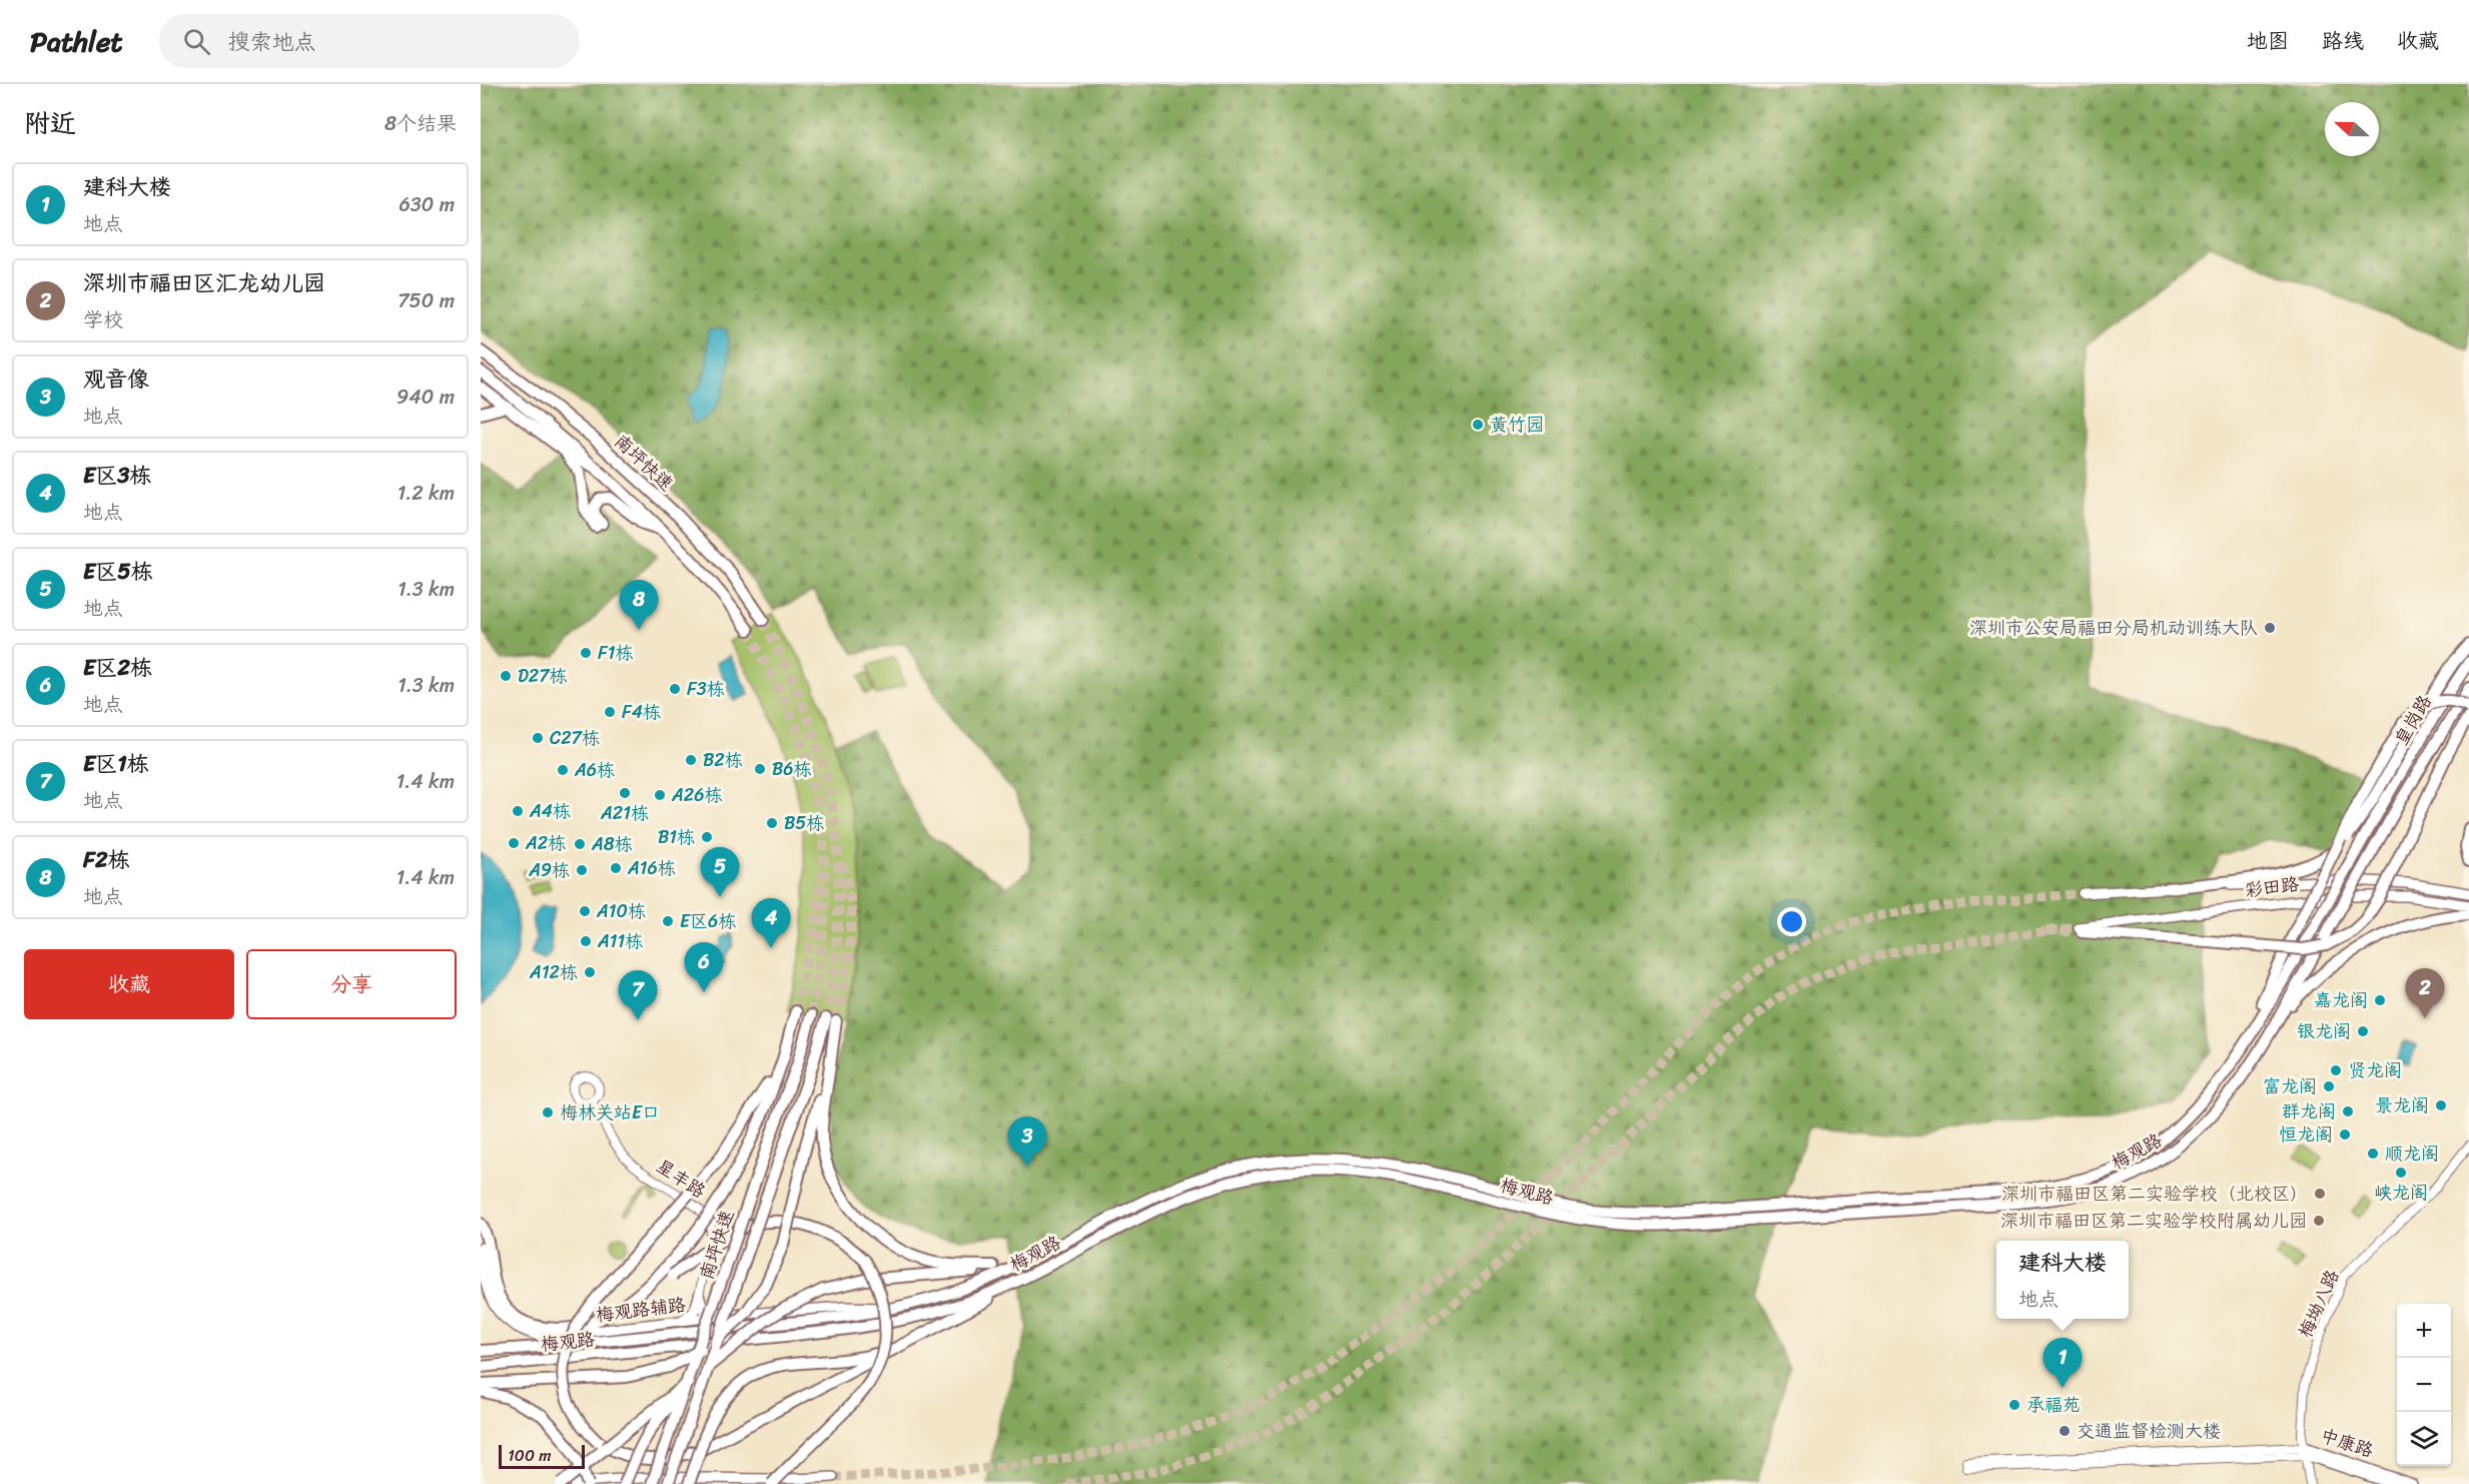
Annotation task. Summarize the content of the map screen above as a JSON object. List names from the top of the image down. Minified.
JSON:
{"streets":{"highway":["南坪快速","皇岗路","梅观路"],"main road":["彩田路","梅观路辅路","中康路"],"street":["星丰路","梅坳八路"]},"crossings":[["皇岗路","梅观路"],["梅观路","梅观路辅路"],["梅坳八路","中康路"]],"places":["黄竹园","深圳市公安局福田分局机动训练大队","F1栋","D27栋","F3栋","F4栋","C27栋","B2栋","B6栋","A6栋","A21栋","A26栋","A4栋","B5栋","B1栋","A2栋","A8栋","A16栋","A9栋","A10栋","E区6栋","A11栋","A12栋","嘉龙阁","银龙阁","贤龙阁","富龙阁","景龙阁","群龙阁","梅林关站E口","恒龙阁","顺龙阁","峡龙阁","深圳市福田区第二实验学校（北校区）","深圳市福田区第二实验学校附属幼儿园","承福苑","交通监督检测大楼"],"scale_bar":"100 m","north":"left","page":{"header":"Pathlet","search":"搜索地点","nav":["地图","路线","收藏"],"heading":["附近","8个结果"],"list":[{"mark":"1","name":"建科大楼","note":"地点","value":"630 m"},{"mark":"2","name":"深圳市福田区汇龙幼儿园","note":"学校","value":"750 m"},{"mark":"3","name":"观音像","note":"地点","value":"940 m"},{"mark":"4","name":"E区3栋","note":"地点","value":"1.2 km"},{"mark":"5","name":"E区5栋","note":"地点","value":"1.3 km"},{"mark":"6","name":"E区2栋","note":"地点","value":"1.3 km"},{"mark":"7","name":"E区1栋","note":"地点","value":"1.4 km"},{"mark":"8","name":"F2栋","note":"地点","value":"1.4 km"}],"pins":["8","5","4","6","2","7","3","1"],"buttons":["收藏","分享"],"popup":["建科大楼","地点"],"map_buttons":["+","−"],"scale":"100 m"}}
